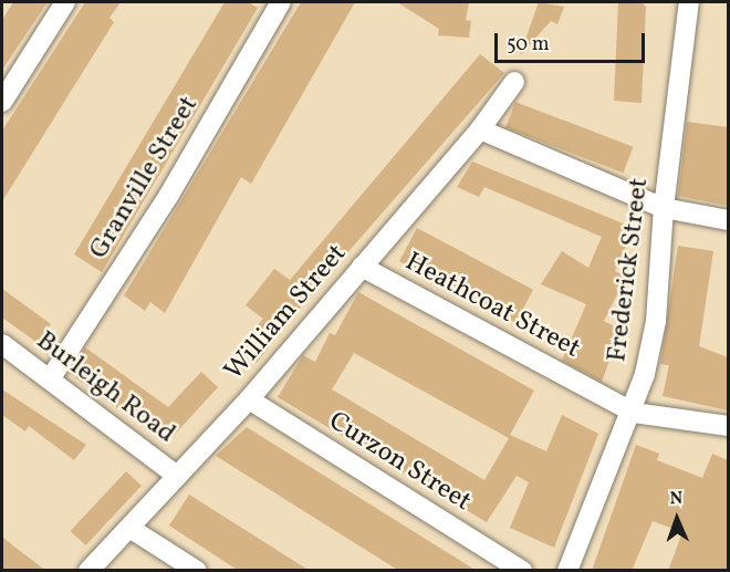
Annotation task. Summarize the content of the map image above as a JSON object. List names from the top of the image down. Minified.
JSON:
{"streets":{"street":["Granville Street","Frederick Street","Heathcoat Street","William Street","Burleigh Road","Curzon Street"]},"crossings":[["Granville Street","Burleigh Road"],["Frederick Street","Heathcoat Street"],["Heathcoat Street","William Street"],["William Street","Burleigh Road"],["William Street","Curzon Street"]],"scale_bar":"50 m","north":"top"}
